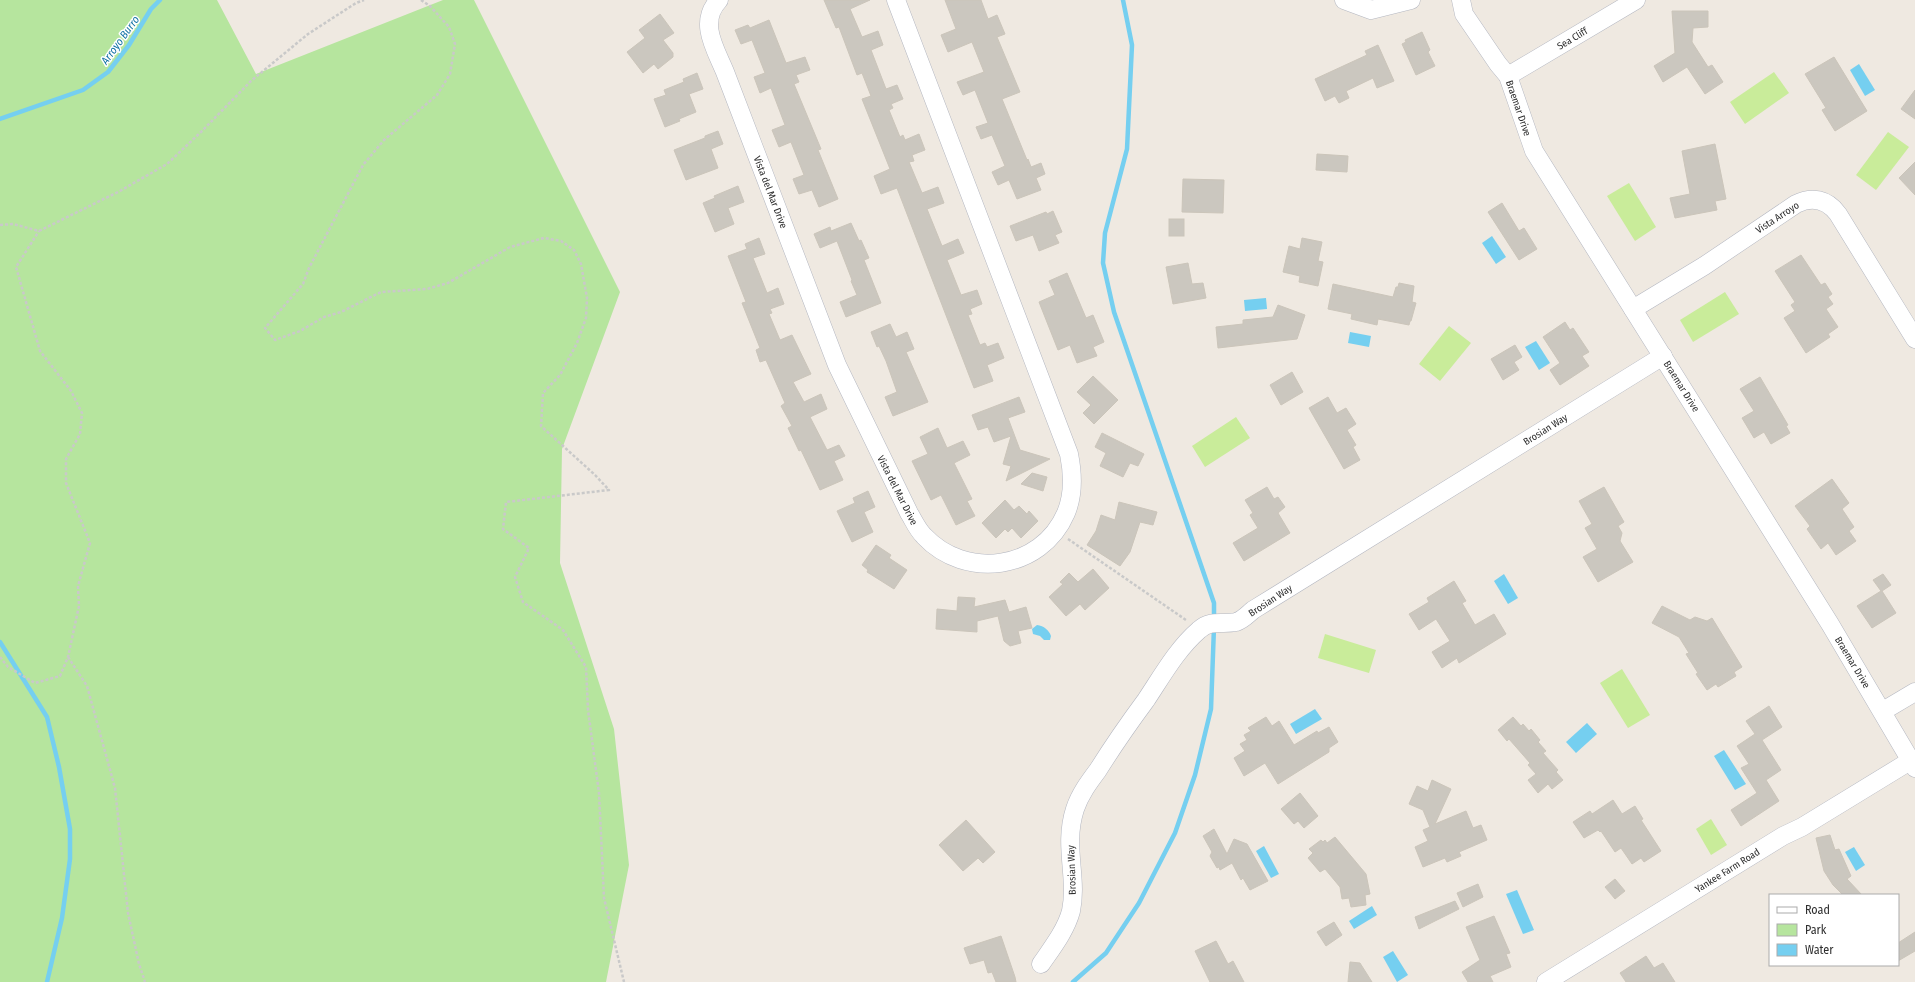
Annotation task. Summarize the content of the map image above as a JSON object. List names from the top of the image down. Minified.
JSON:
{"streets":{"street":["Sea Cliff","Braemar Drive","Vista del Mar Drive","Vista Arroyo","Brosian Way","Yankee Farm Road"]},"crossings":[["Sea Cliff","Braemar Drive"],["Braemar Drive","Vista Arroyo"],["Braemar Drive","Brosian Way"],["Braemar Drive","Yankee Farm Road"]],"water":["Arroyo Burro"],"legend":["Road","Park","Water"]}
